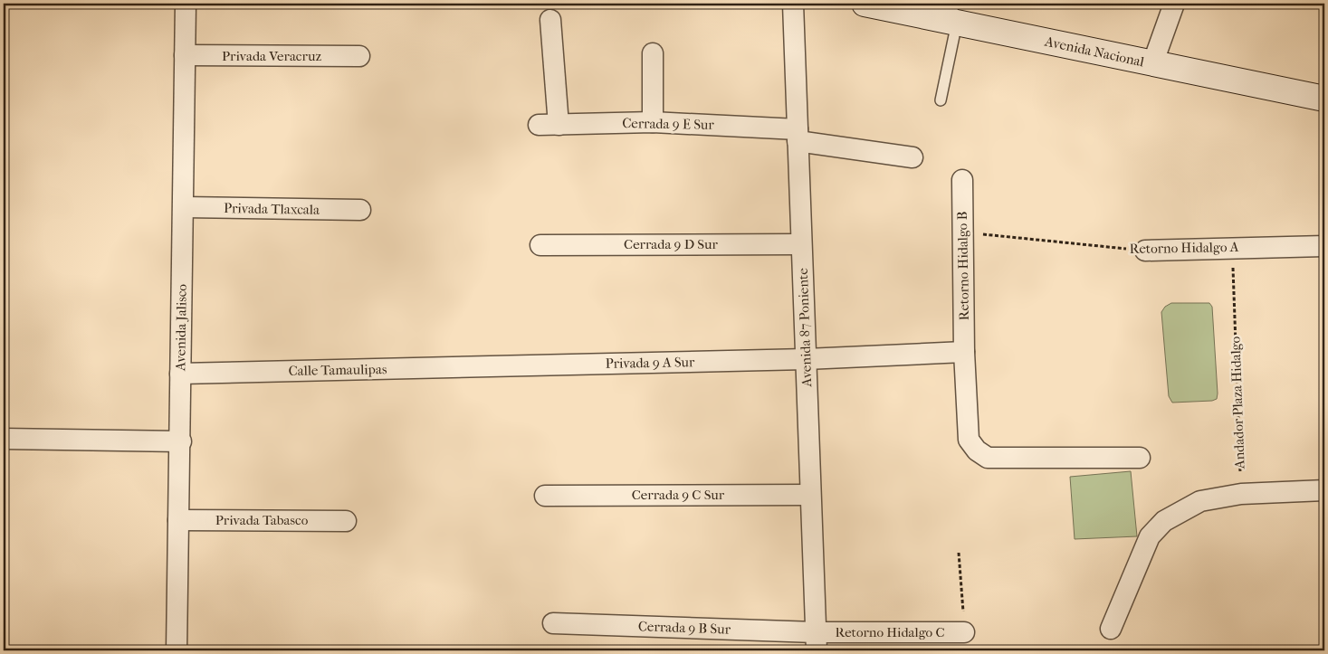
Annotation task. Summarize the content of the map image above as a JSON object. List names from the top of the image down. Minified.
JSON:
{"streets":{"main road":["Avenida Nacional"],"street":["Privada Veracruz","Cerrada 9 E Sur","Privada Tlaxcala","Cerrada 9 D Sur","Retorno Hidalgo A","Retorno Hidalgo B","Avenida Jalisco","Avenida 87 Poniente","Privada 9 A Sur","Calle Tamaulipas","Cerrada 9 C Sur","Privada Tabasco","Cerrada 9 B Sur","Retorno Hidalgo C"],"path":["Andador Plaza Hidalgo"]},"crossings":[["Privada Veracruz","Avenida Jalisco"],["Cerrada 9 E Sur","Avenida 87 Poniente"],["Privada Tlaxcala","Avenida Jalisco"],["Cerrada 9 D Sur","Avenida 87 Poniente"],["Retorno Hidalgo A","Retorno Hidalgo B"],["Retorno Hidalgo A","Andador Plaza Hidalgo"],["Avenida Jalisco","Calle Tamaulipas"],["Avenida Jalisco","Privada Tabasco"],["Avenida 87 Poniente","Privada 9 A Sur"],["Avenida 87 Poniente","Cerrada 9 C Sur"],["Avenida 87 Poniente","Cerrada 9 B Sur"],["Avenida 87 Poniente","Retorno Hidalgo C"],["Privada 9 A Sur","Calle Tamaulipas"],["Cerrada 9 B Sur","Retorno Hidalgo C"]]}
